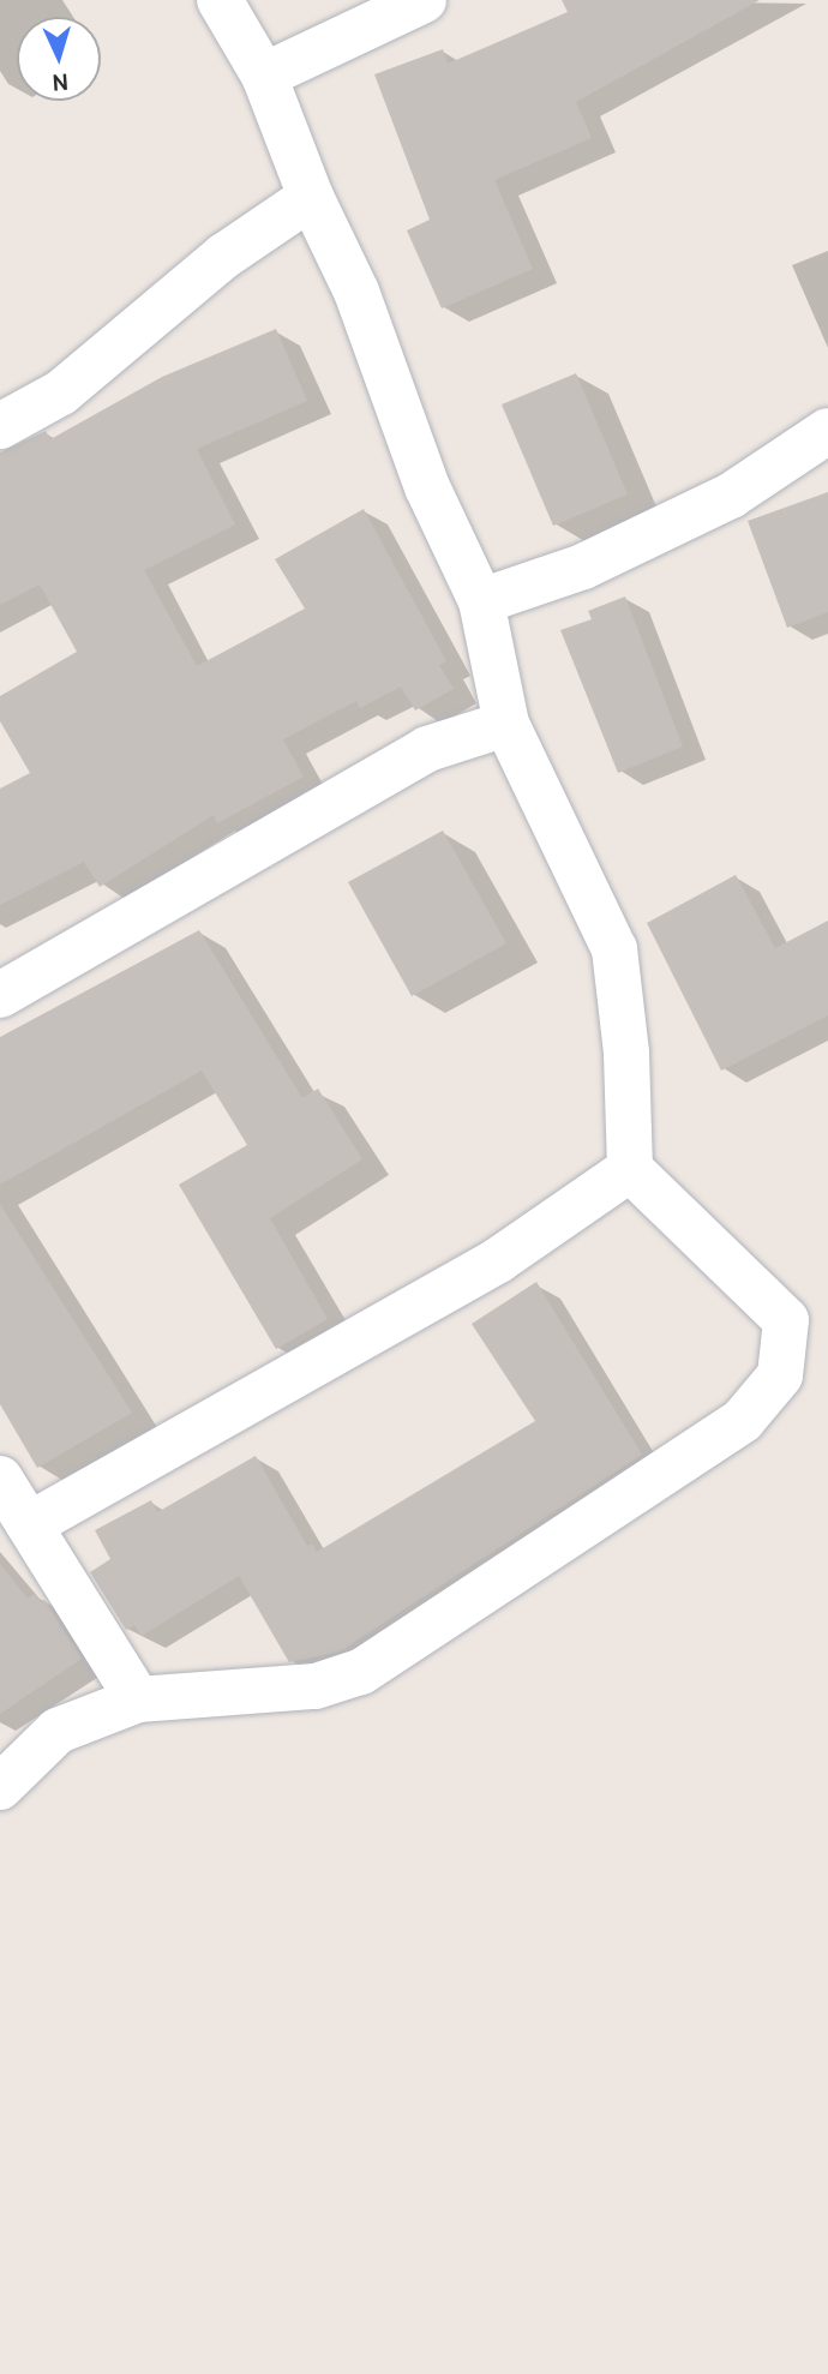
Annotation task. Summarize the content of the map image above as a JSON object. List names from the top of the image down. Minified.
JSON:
{"north":"bottom"}
